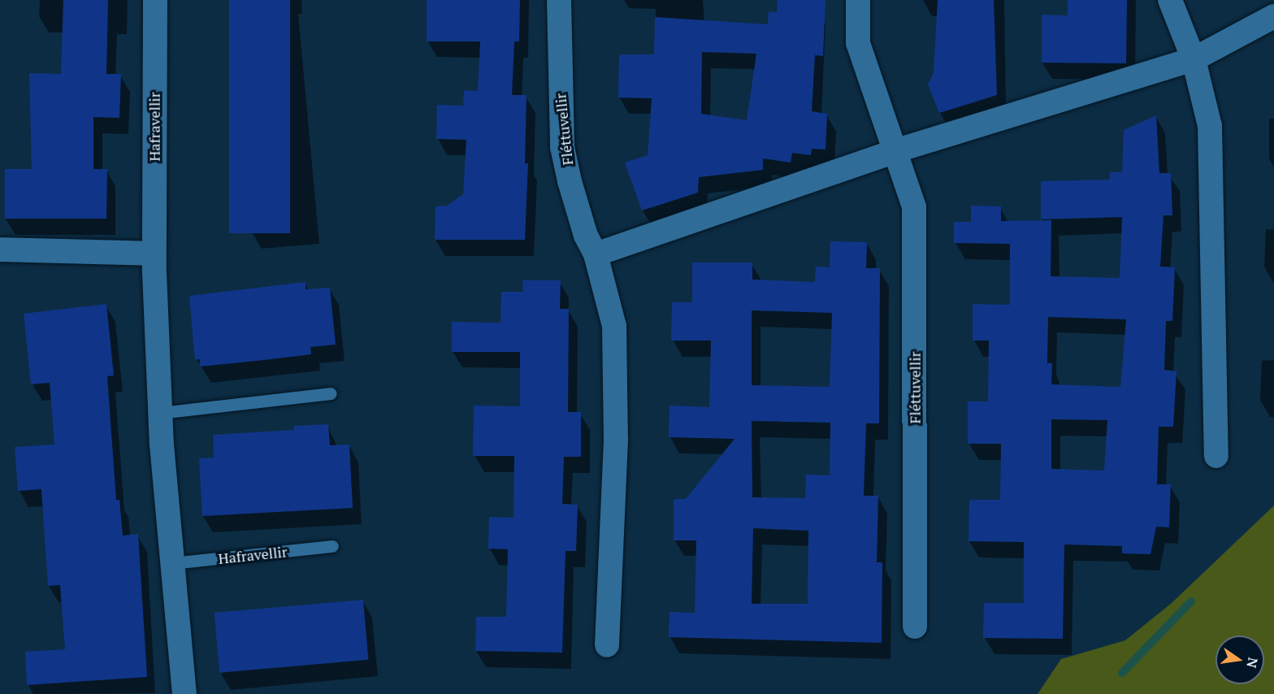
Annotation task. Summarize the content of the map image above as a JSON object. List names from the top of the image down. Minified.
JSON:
{"streets":{"street":["Hafravellir","Fléttuvellir"]},"north":"right"}
